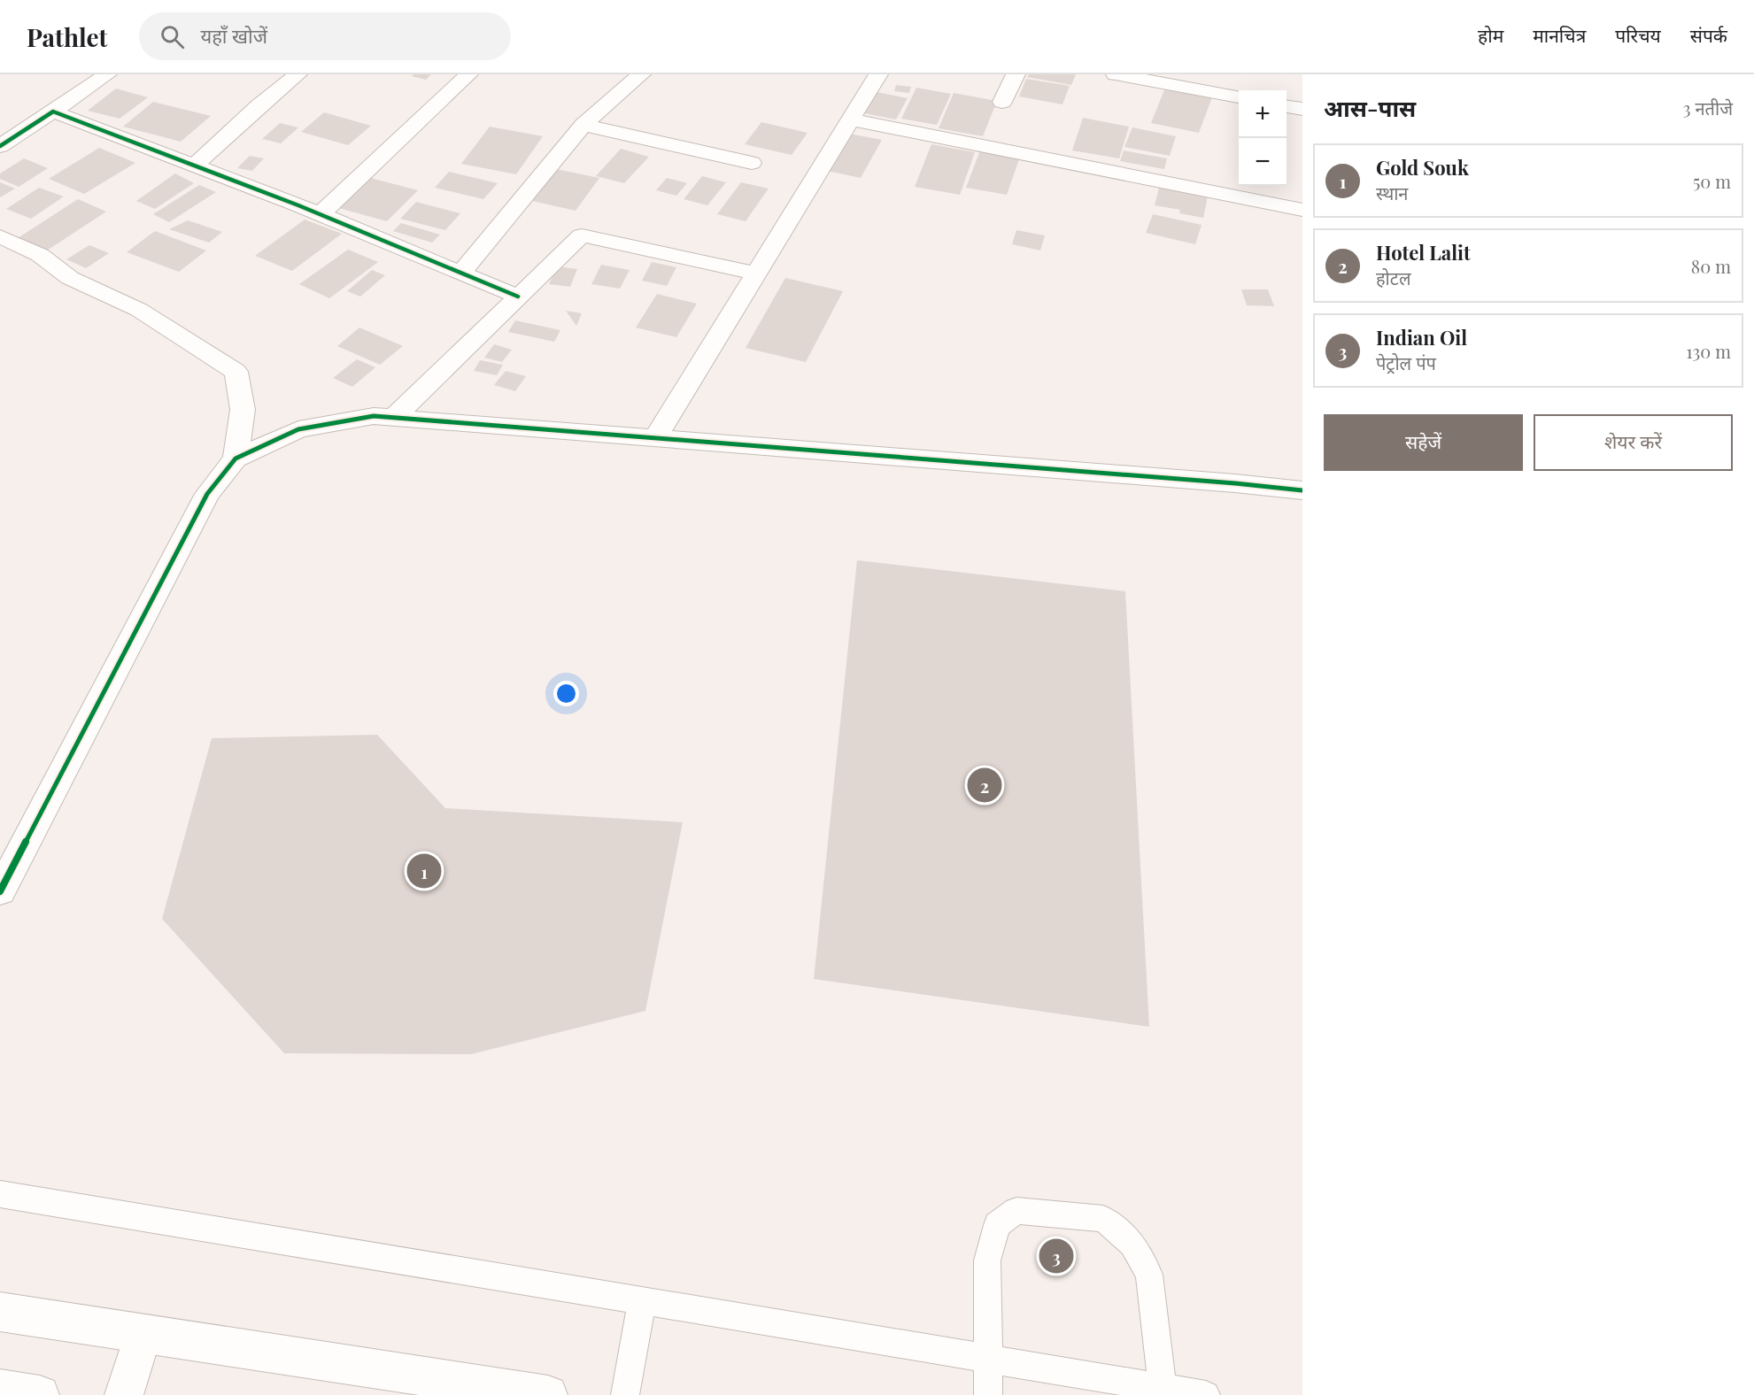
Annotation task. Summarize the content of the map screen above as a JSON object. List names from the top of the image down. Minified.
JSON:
{"page":{"header":"Pathlet","search":"यहाँ खोजें","nav":["होम","मानचित्र","परिचय","संपर्क"],"heading":["आस-पास","3 नतीजे"],"map_buttons":["+","−"],"list":[{"mark":"1","name":"Gold Souk","note":"स्थान","value":"50 m"},{"mark":"2","name":"Hotel Lalit","note":"होटल","value":"80 m"},{"mark":"3","name":"Indian Oil","note":"पेट्रोल पंप","value":"130 m"}],"buttons":["सहेजें","शेयर करें"],"pins":["2","1","3"]}}
